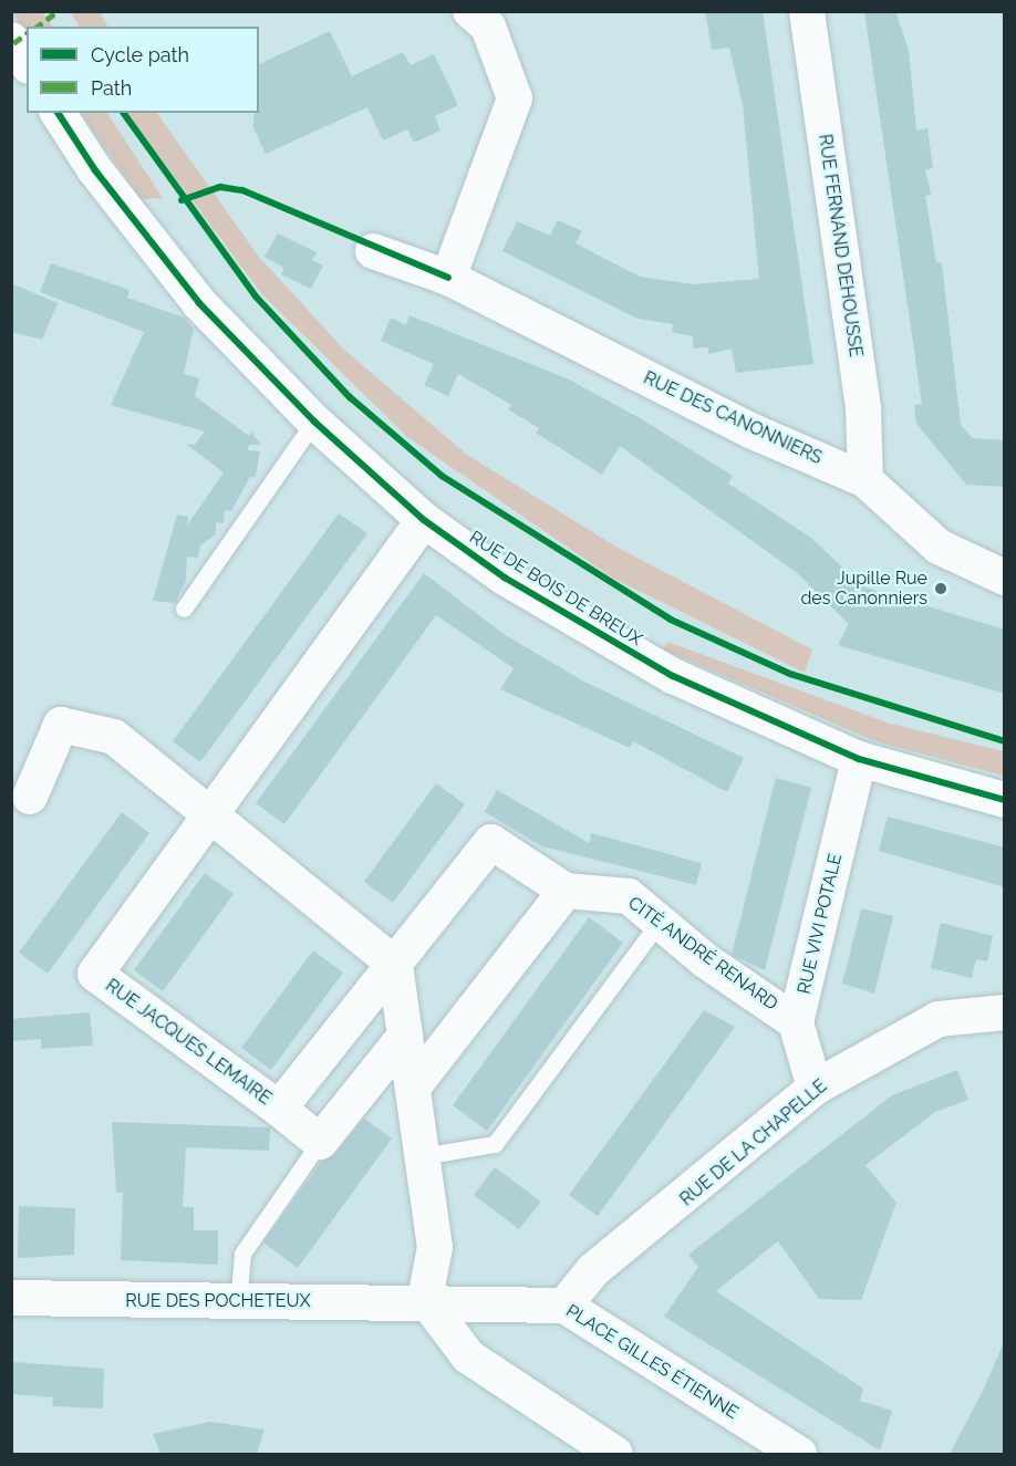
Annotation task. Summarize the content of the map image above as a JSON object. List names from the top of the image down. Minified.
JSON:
{"streets":{"street":["RUE FERNAND DEHOUSSE","RUE DES CANONNIERS","RUE DE BOIS DE BREUX","RUE VIVI POTALE","CITÉ ANDRÉ RENARD","RUE JACQUES LEMAIRE","RUE DE LA CHAPELLE","RUE DES POCHETEUX","PLACE GILLES ÉTIENNE"]},"crossings":[["RUE FERNAND DEHOUSSE","RUE DES CANONNIERS"],["RUE DE BOIS DE BREUX","RUE VIVI POTALE"],["RUE DE BOIS DE BREUX","RUE JACQUES LEMAIRE"],["RUE VIVI POTALE","CITÉ ANDRÉ RENARD"],["RUE VIVI POTALE","RUE DE LA CHAPELLE"],["CITÉ ANDRÉ RENARD","RUE JACQUES LEMAIRE"],["RUE DE LA CHAPELLE","PLACE GILLES ÉTIENNE"],["RUE DES POCHETEUX","PLACE GILLES ÉTIENNE"]],"places":["Jupille Rue des Canonniers"],"legend":["Cycle path","Path"]}
